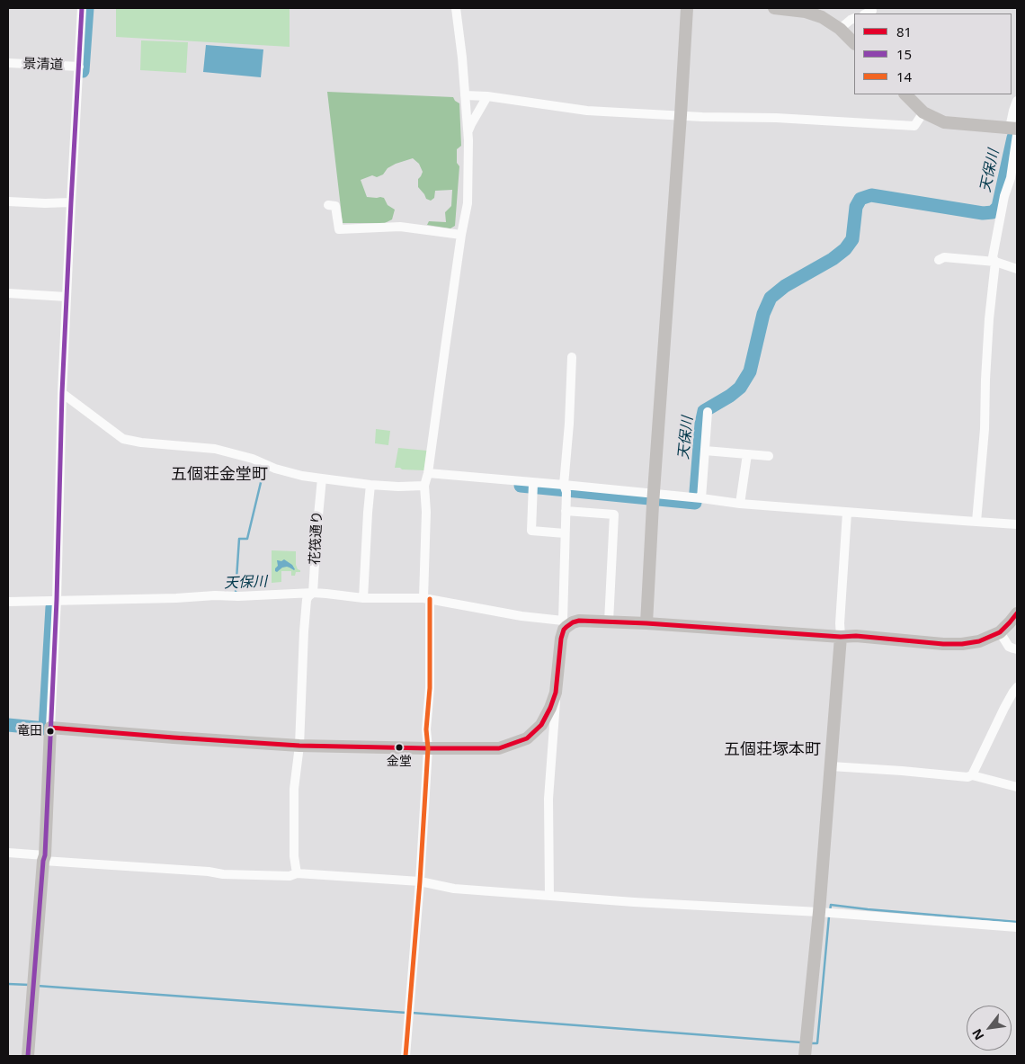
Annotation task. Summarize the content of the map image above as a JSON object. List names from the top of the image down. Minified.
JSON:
{"streets":{"street":["景清道","花筏通り"]},"districts":["五個荘金堂町","五個荘塚本町"],"water":["天保川"],"places":["竜田","金堂"],"lines":["transit line 15","transit line 14","transit line 81"],"legend":["81","15","14"],"north":"bottom left"}
